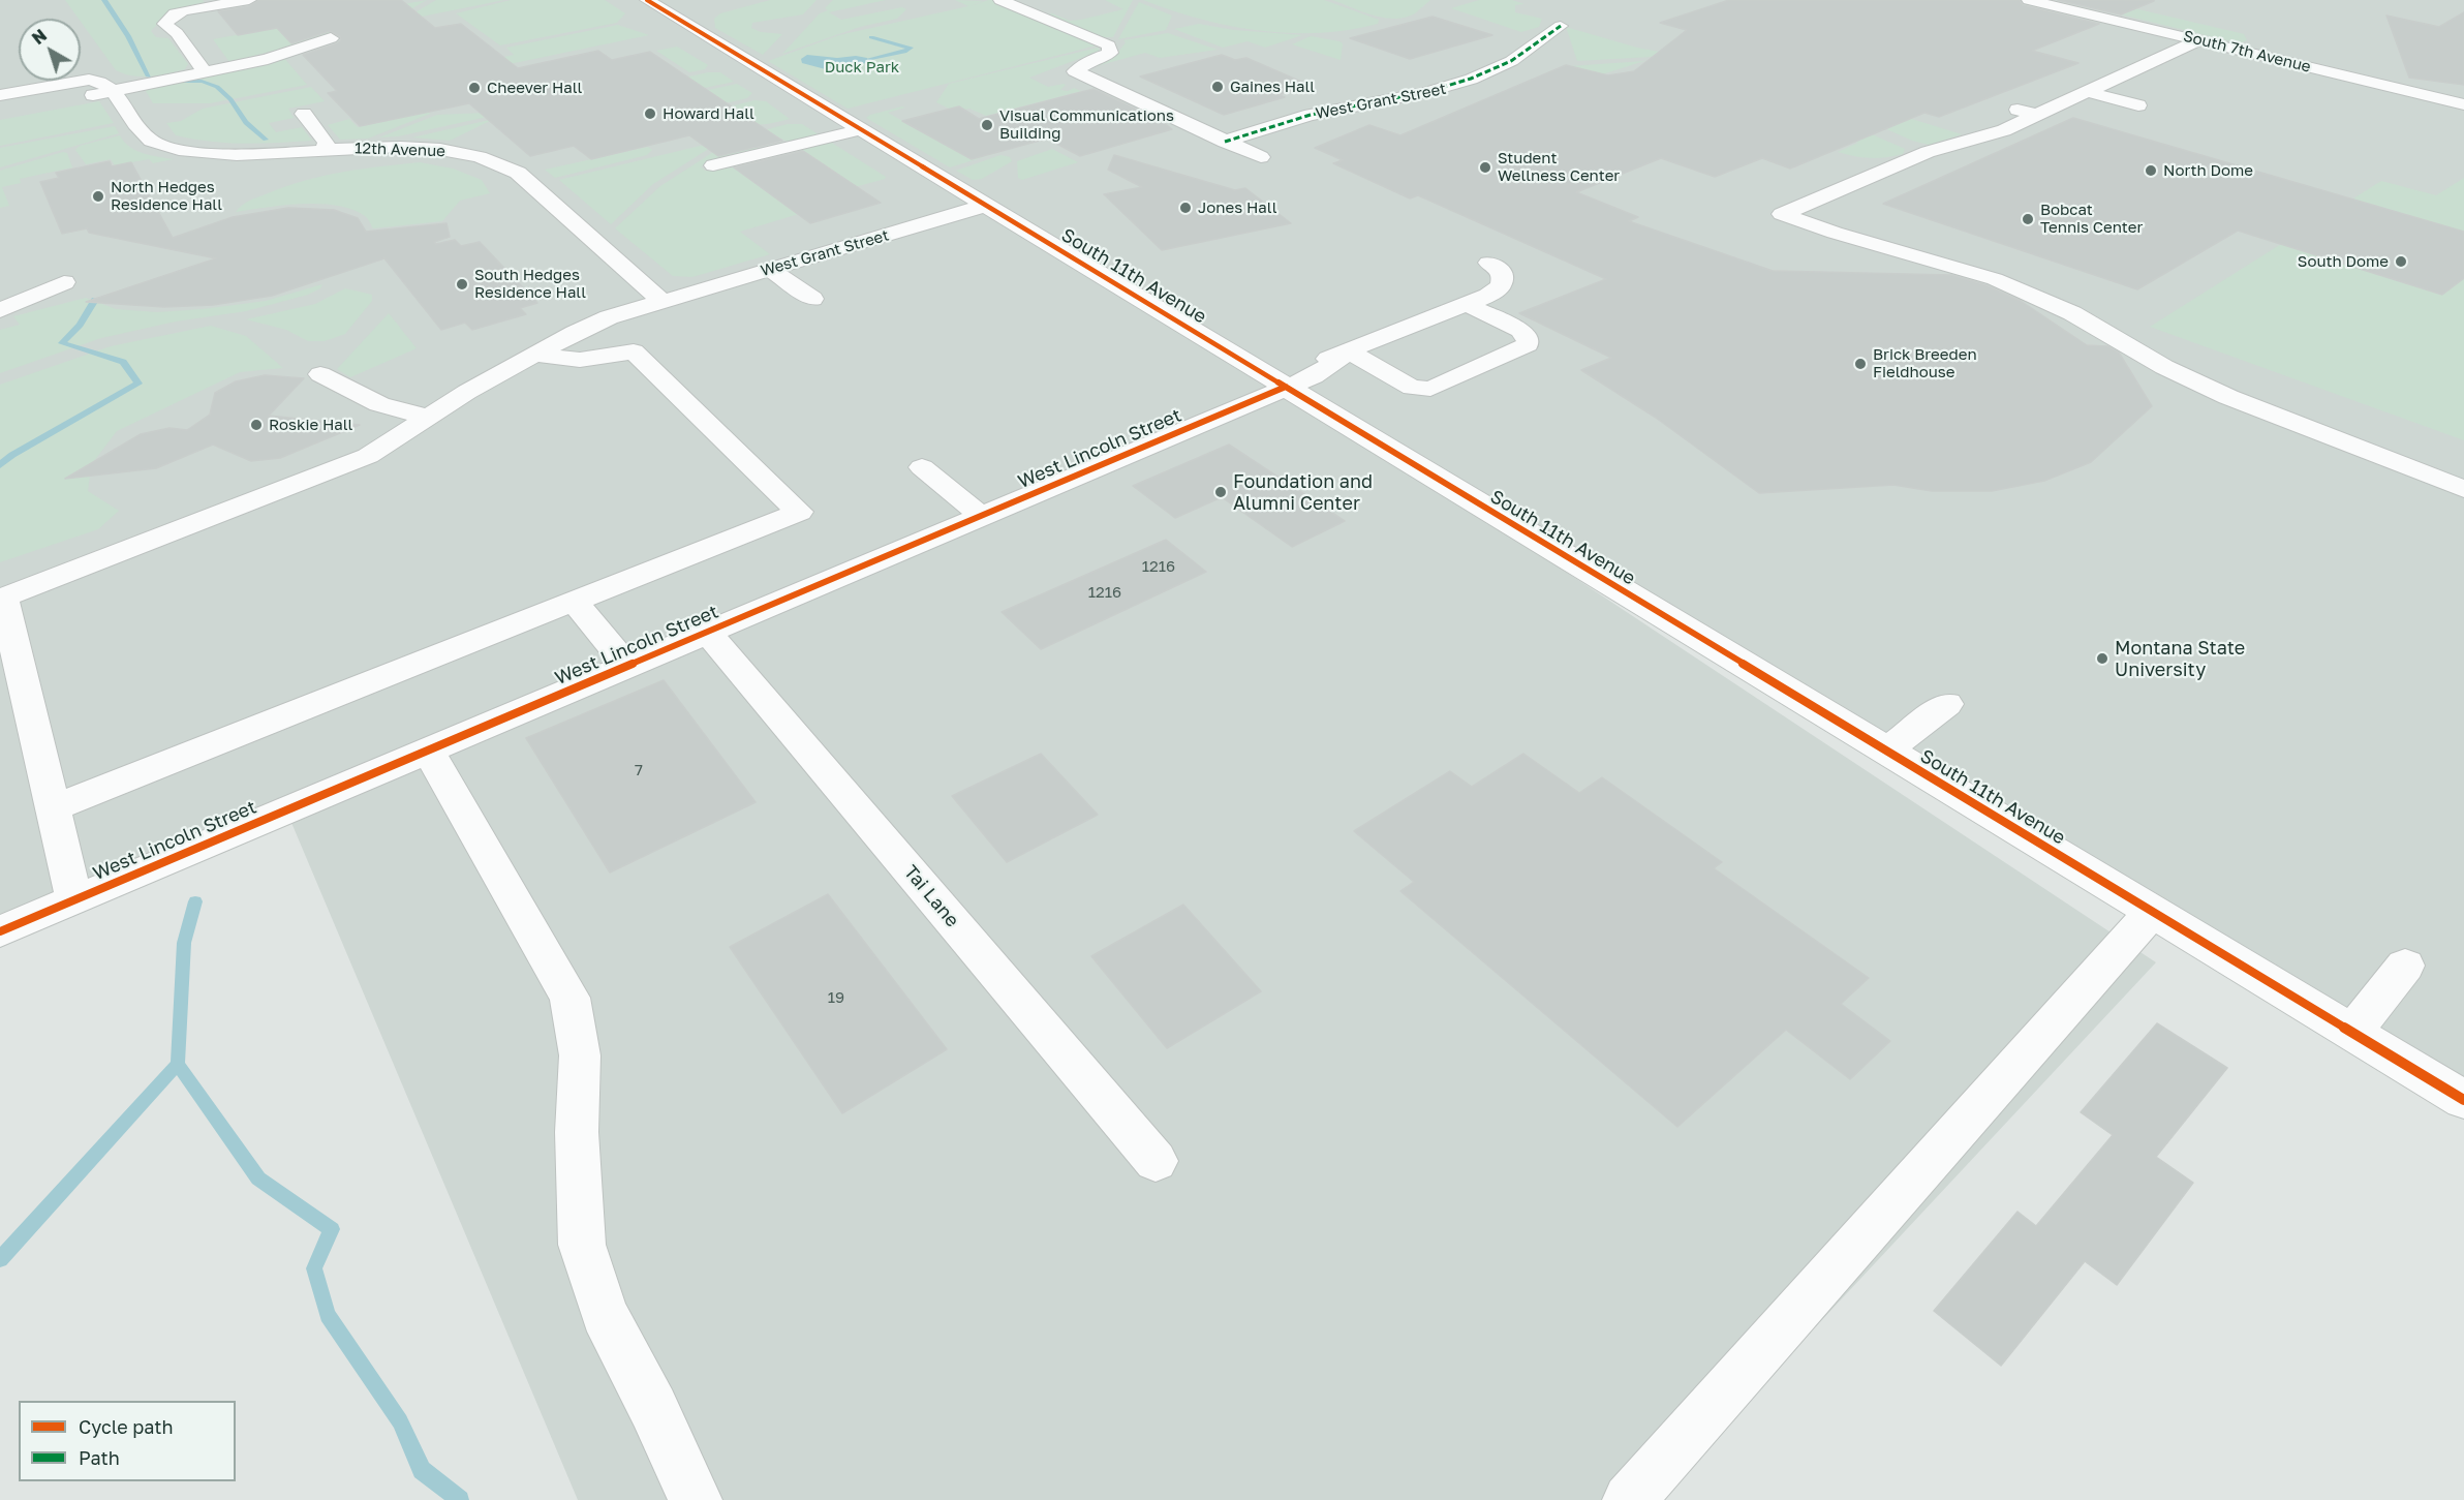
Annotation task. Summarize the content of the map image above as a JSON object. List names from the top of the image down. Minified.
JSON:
{"streets":{"street":["South 7th Avenue","West Grant Street","12th Avenue","South 11th Avenue","West Lincoln Street","Tai Lane"]},"crossings":[["West Grant Street","12th Avenue"],["West Grant Street","South 11th Avenue"],["South 11th Avenue","West Lincoln Street"],["West Lincoln Street","Tai Lane"]],"parks":["Duck Park"],"places":["Gaines Hall","Cheever Hall","Howard Hall","Visual Communications Building","Student Wellness Center","North Dome","North Hedges Residence Hall","Jones Hall","Bobcat Tennis Center","South Dome","South Hedges Residence Hall","Brick Breeden Fieldhouse","Roskie Hall","Foundation and Alumni Center","Montana State University"],"house_numbers":["1216","1216","7","19"],"legend":["Cycle path","Path"],"north":"top left"}
